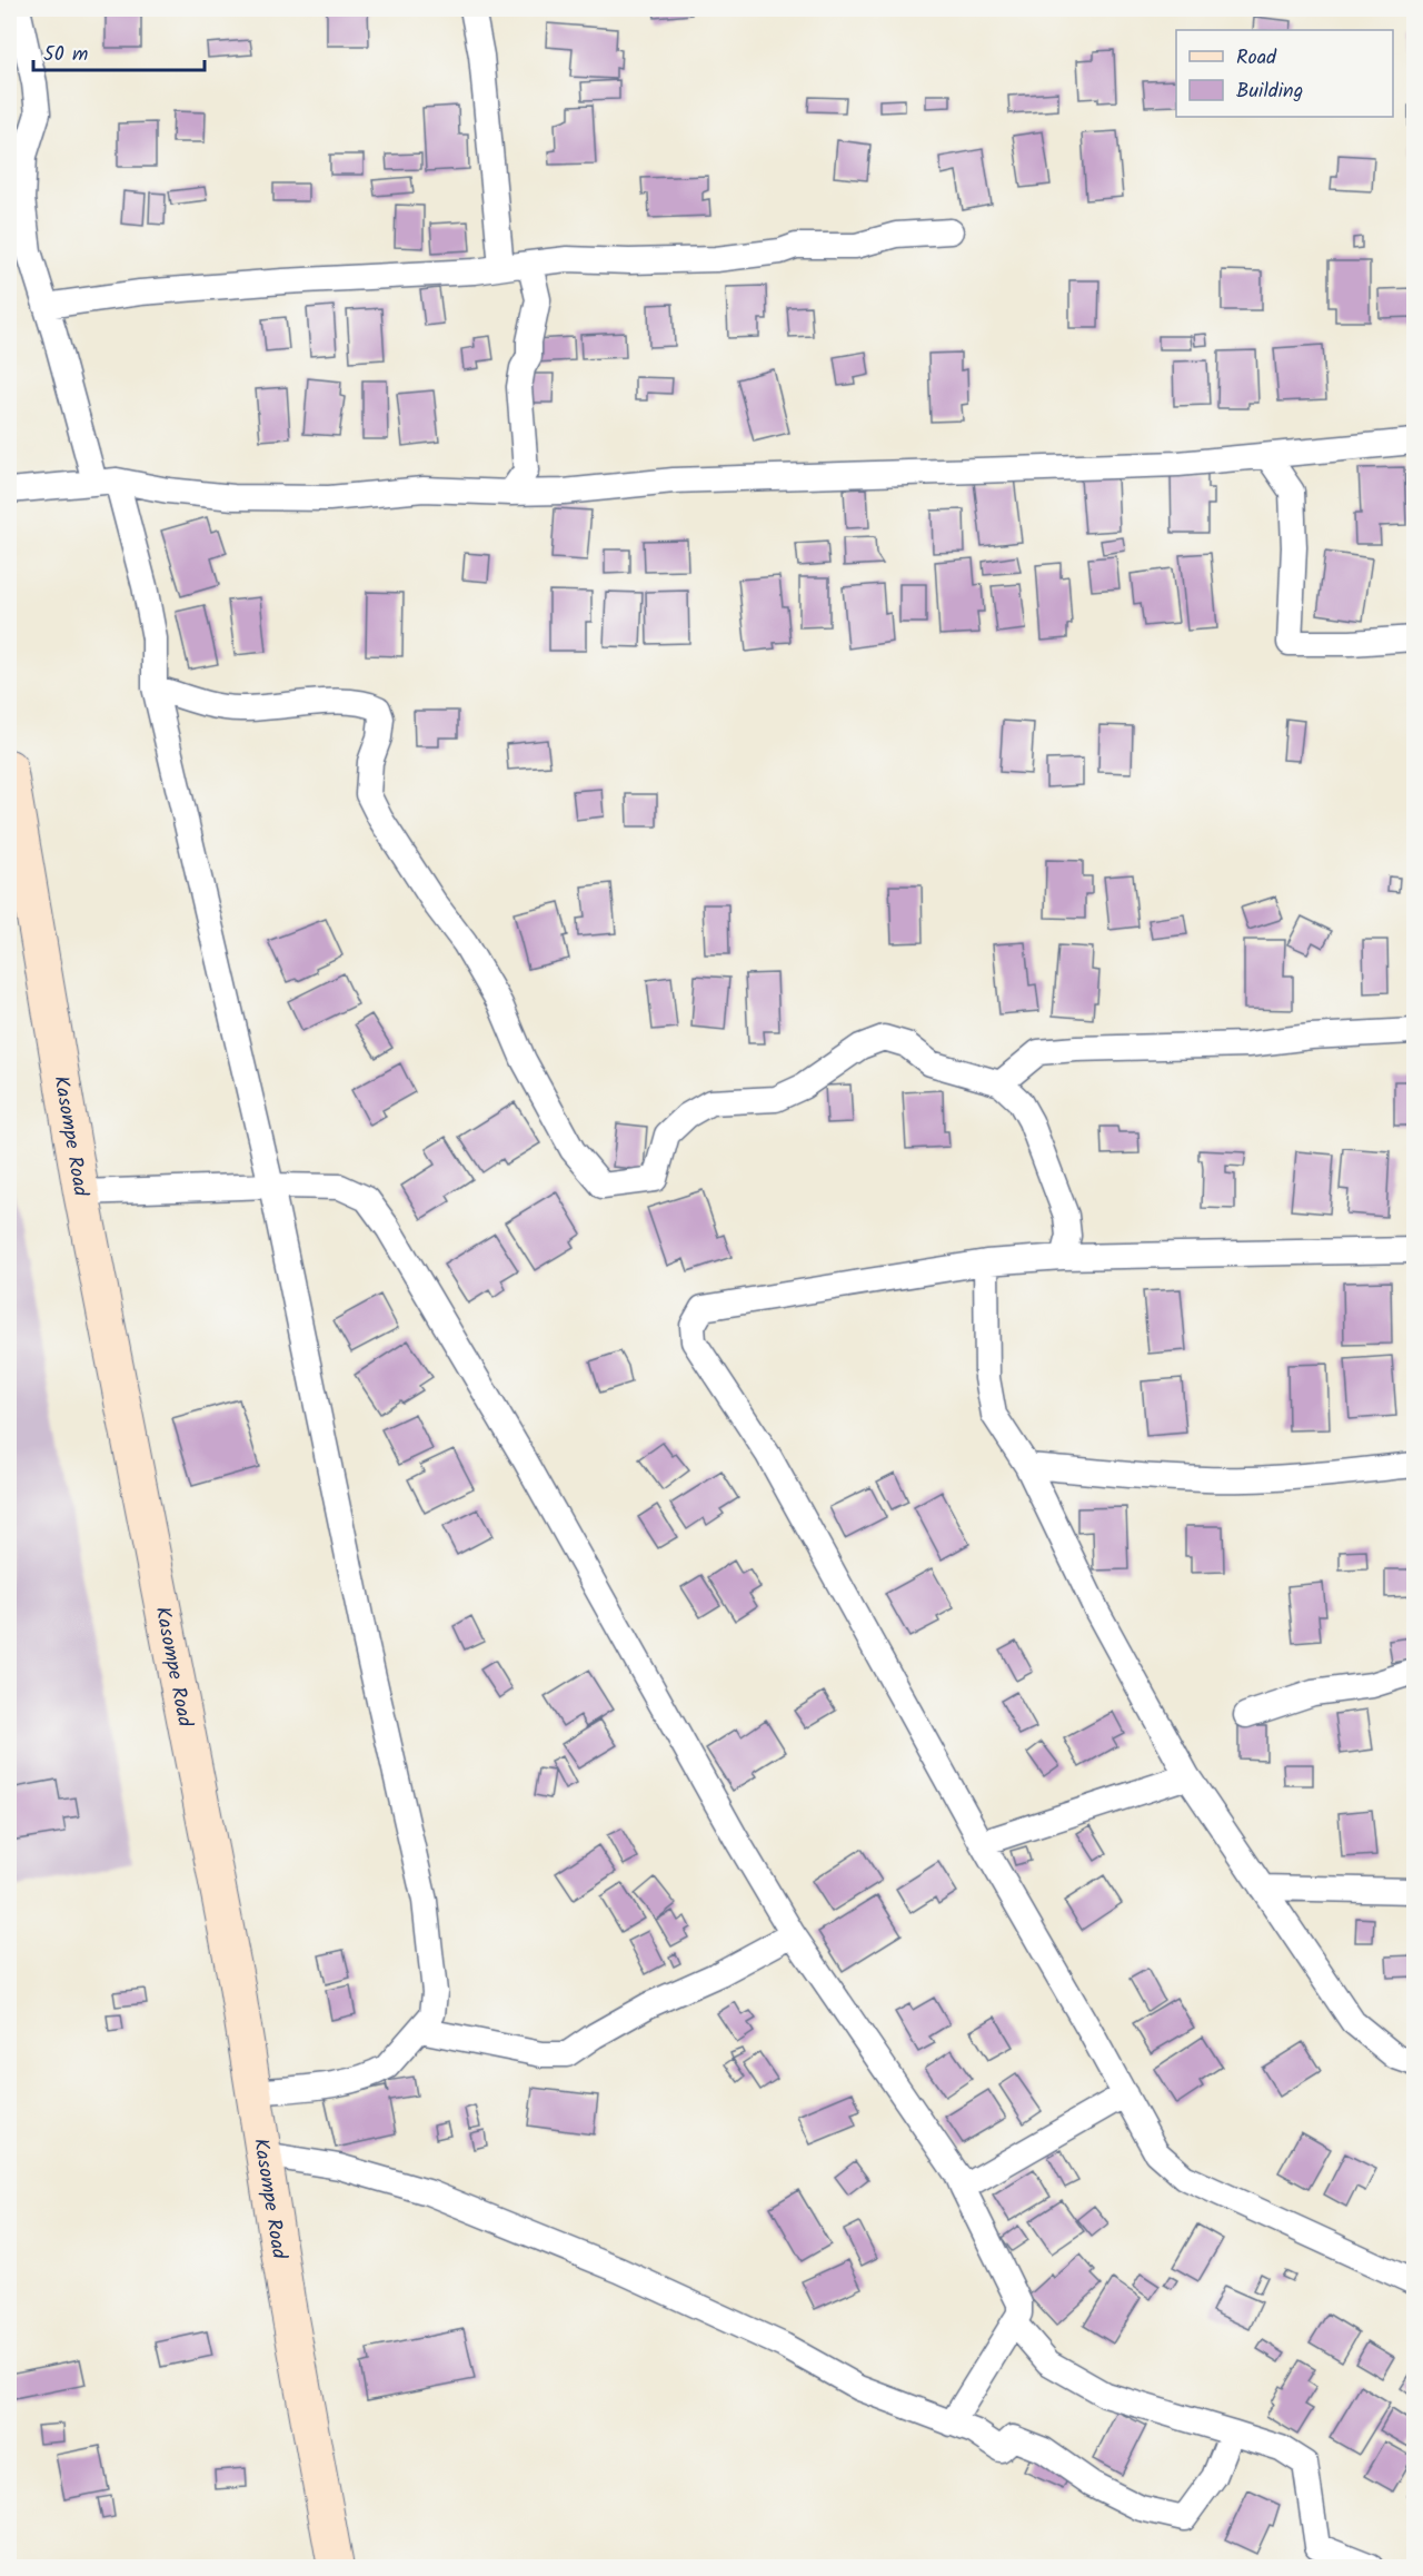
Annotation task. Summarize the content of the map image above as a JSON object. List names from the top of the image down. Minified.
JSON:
{"streets":{"street":["Kasompe Road"]},"legend":["Road","Building"],"scale_bar":"50 m"}
